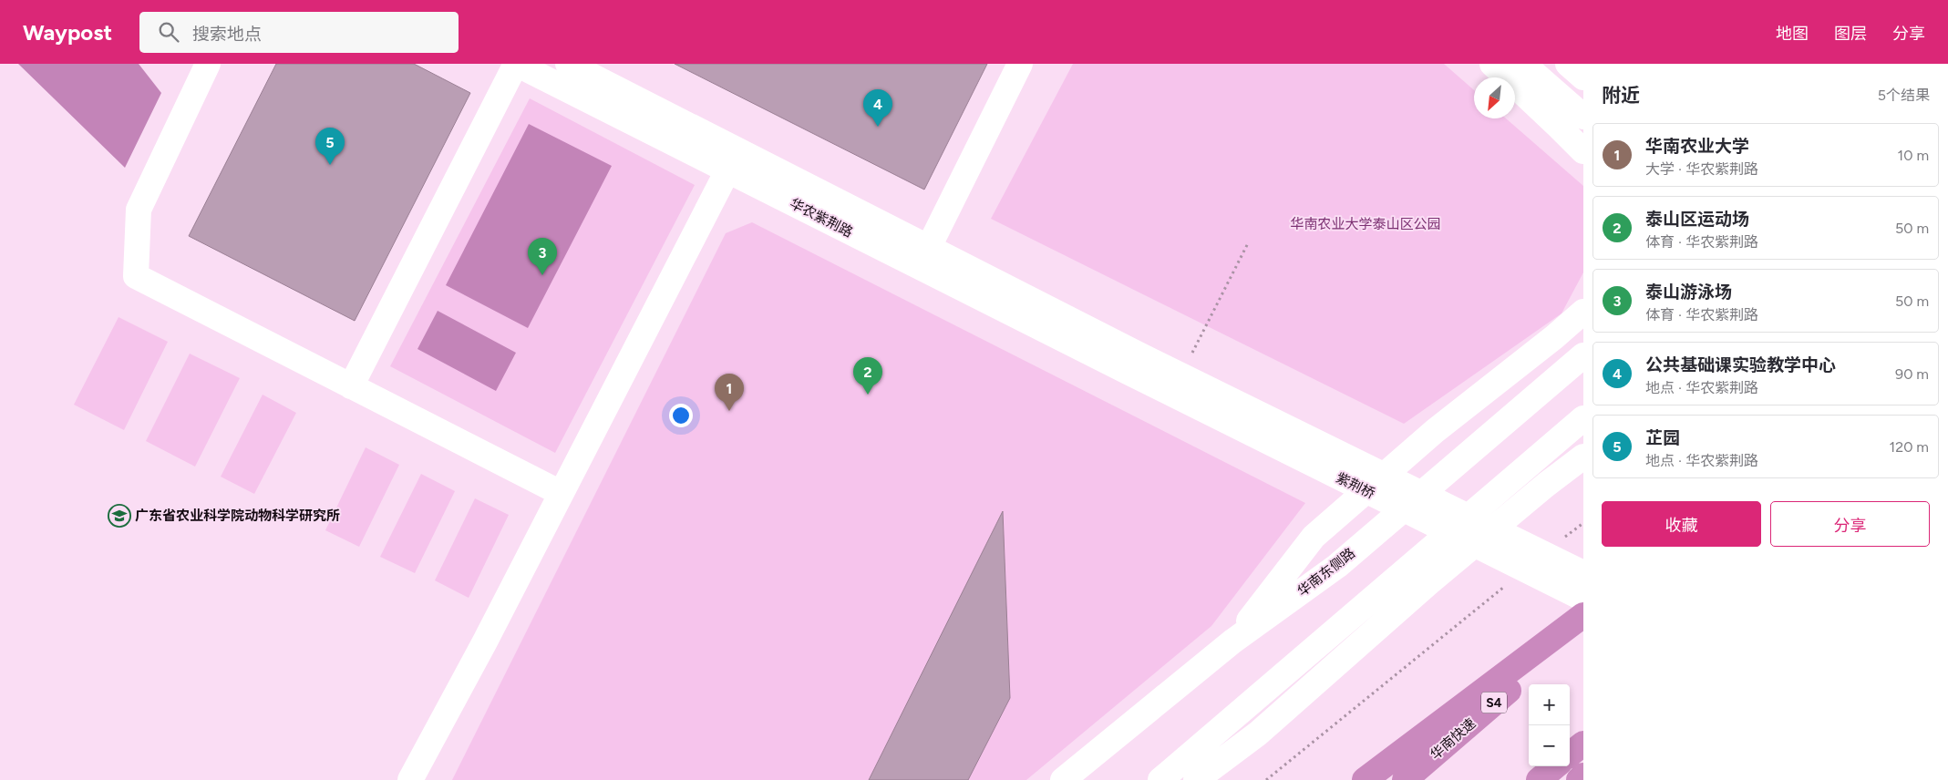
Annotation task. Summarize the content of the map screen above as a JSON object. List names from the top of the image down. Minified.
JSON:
{"streets":{"highway":["S4","华南快速"],"street":["华农紫荆路","紫荆桥","华南东侧路"]},"crossings":[["华农紫荆路","紫荆桥"]],"parks":["华南农业大学泰山区公园"],"places":{"school or university":["广东省农业科学院动物科学研究所"]},"north":"bottom left","page":{"header":"Waypost","search":"搜索地点","nav":["地图","图层","分享"],"heading":["附近","5个结果"],"pins":["4","5","3","2","1"],"list":[{"mark":"1","name":"华南农业大学","note":"大学 · 华农紫荆路","value":"10 m"},{"mark":"2","name":"泰山区运动场","note":"体育 · 华农紫荆路","value":"50 m"},{"mark":"3","name":"泰山游泳场","note":"体育 · 华农紫荆路","value":"50 m"},{"mark":"4","name":"公共基础课实验教学中心","note":"地点 · 华农紫荆路","value":"90 m"},{"mark":"5","name":"芷园","note":"地点 · 华农紫荆路","value":"120 m"}],"buttons":["收藏","分享"],"map_buttons":["+","−"]}}
